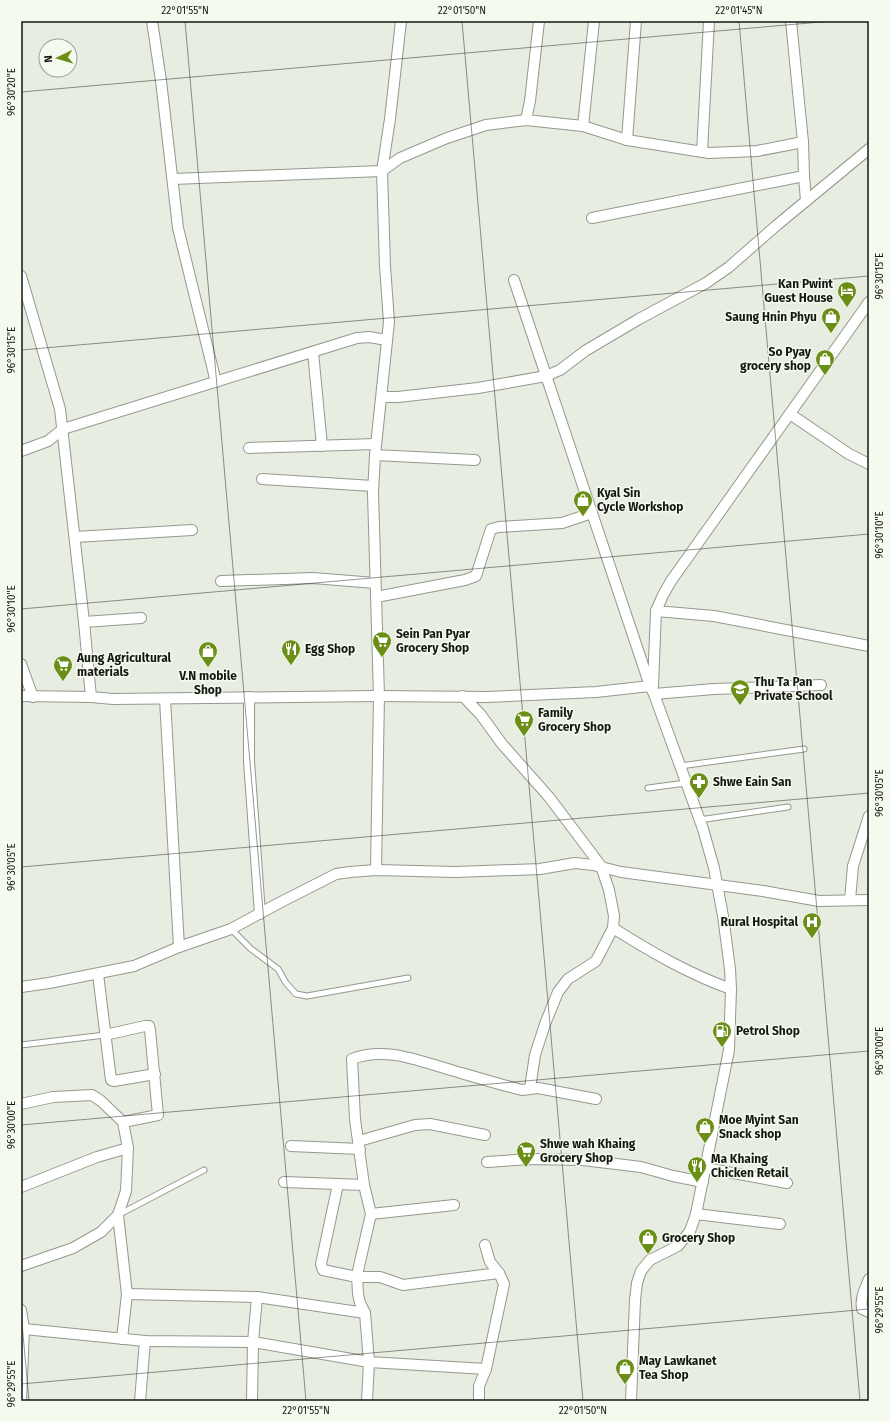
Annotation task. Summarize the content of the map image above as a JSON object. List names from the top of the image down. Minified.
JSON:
{"places":{"hotel":["Kan Pwint Guest House"],"shop":["Saung Hnin Phyu","So Pyay grocery shop","Kyal Sin Cycle Workshop","V.N mobile Shop","Moe Myint San Snack shop","Grocery Shop","May Lawkanet Tea Shop"],"supermarket":["Sein Pan Pyar Grocery Shop","Aung Agricultural materials","Family Grocery Shop","Shwe wah Khaing Grocery Shop"],"restaurant":["Egg Shop","Ma Khaing Chicken Retail"],"school or university":["Thu Ta Pan Private School"],"pharmacy":["Shwe Eain San"],"hospital":["Rural Hospital"],"fuel station":["Petrol Shop"]},"north":"left","coordinates":["22°01'55\"N","22°01'50\"N","22°01'45\"N","96°30'20\"E","96°30'15\"E","96°30'10\"E","96°30'05\"E","96°30'00\"E","96°29'55\"E"]}
